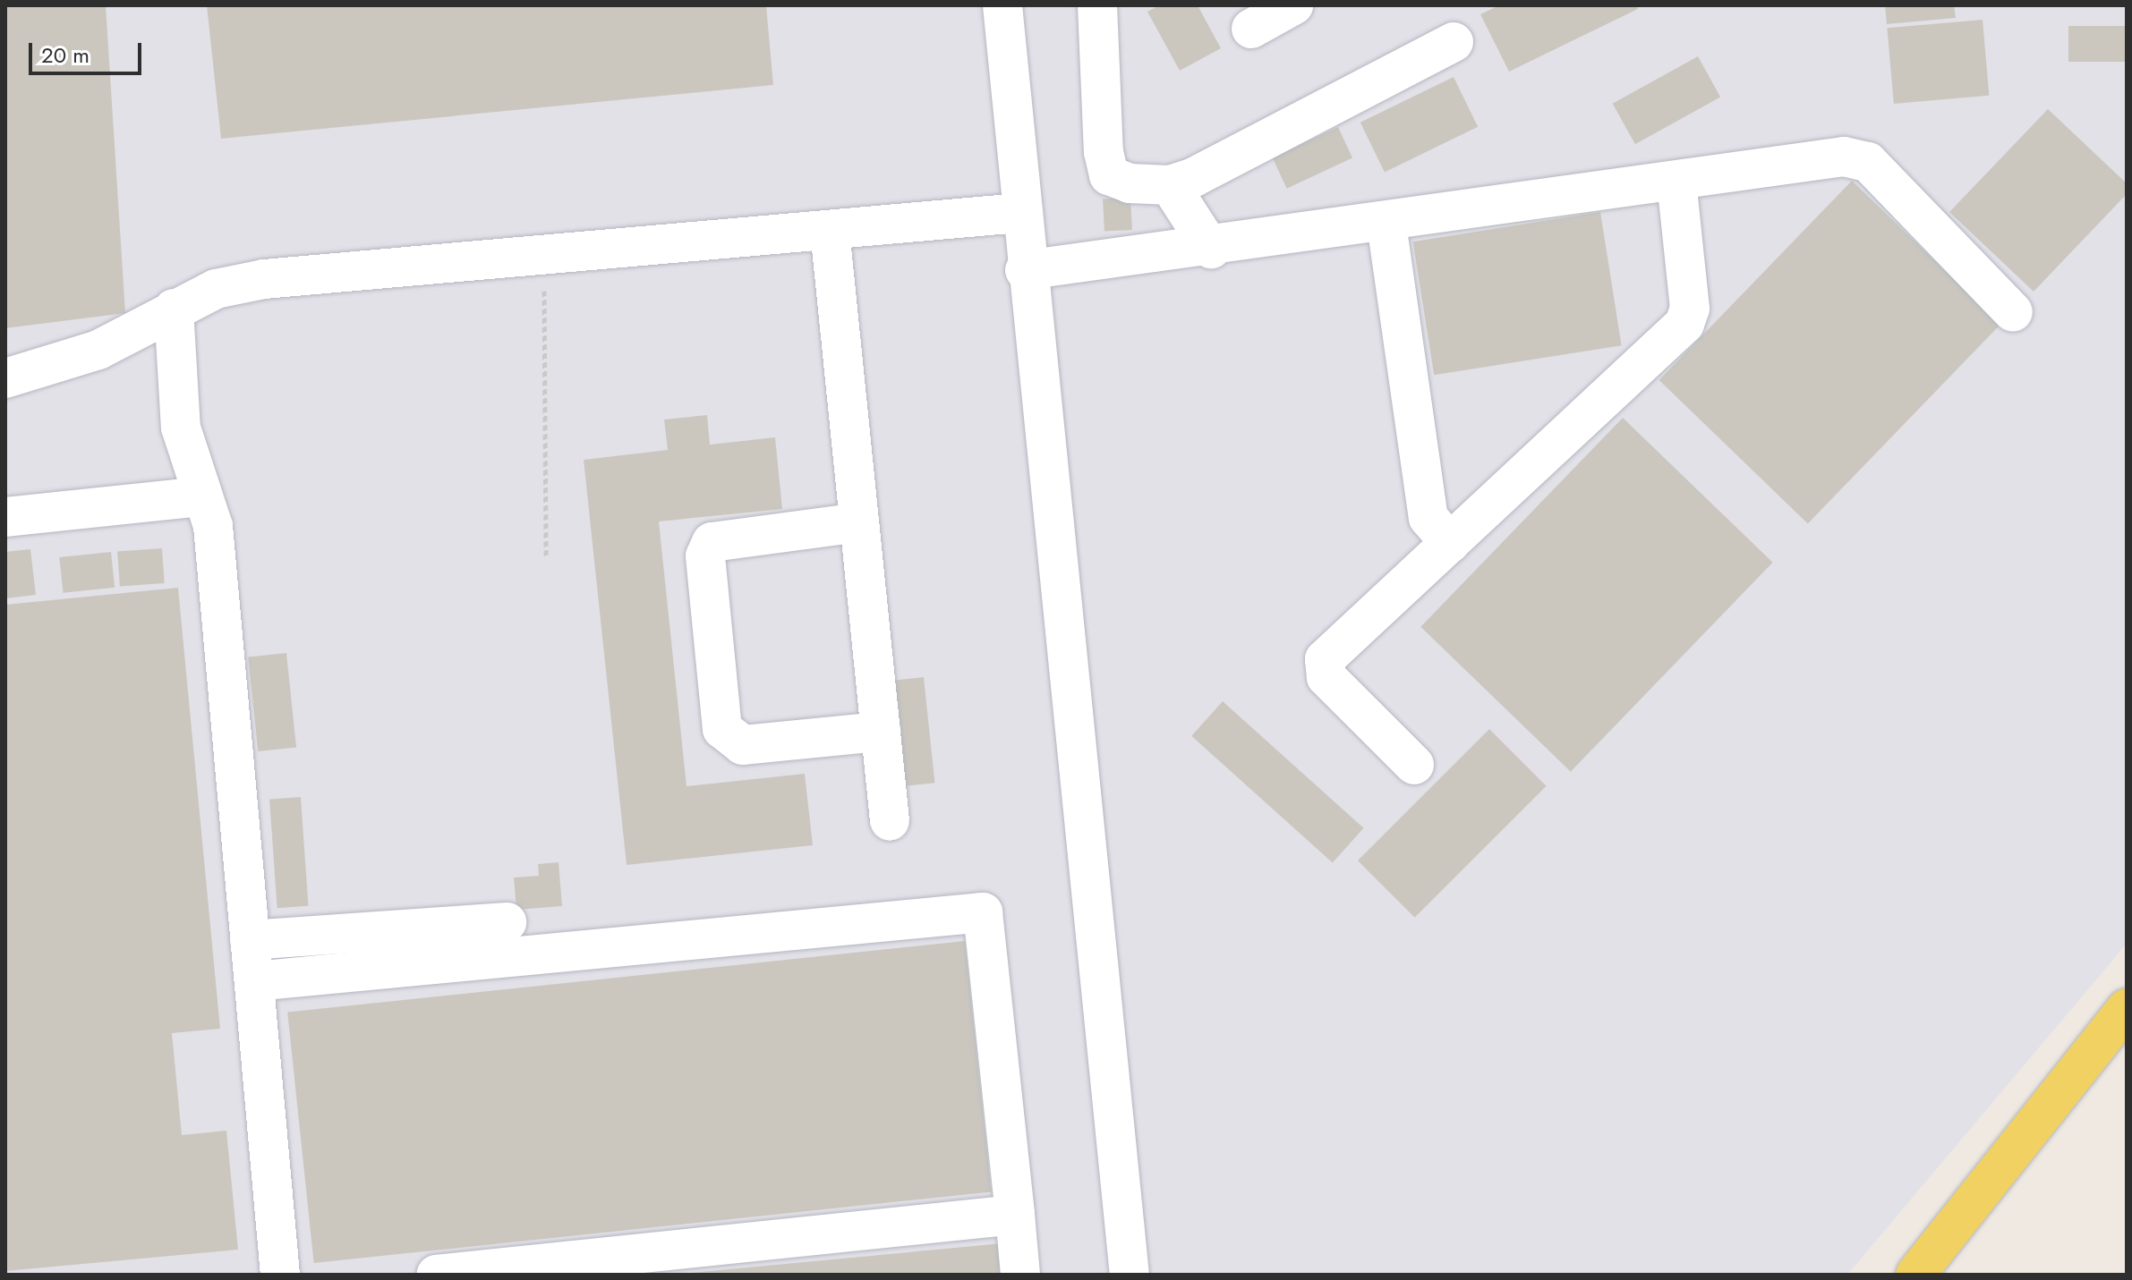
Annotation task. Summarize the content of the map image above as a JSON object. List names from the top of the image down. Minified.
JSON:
{"scale_bar":"20 m"}
